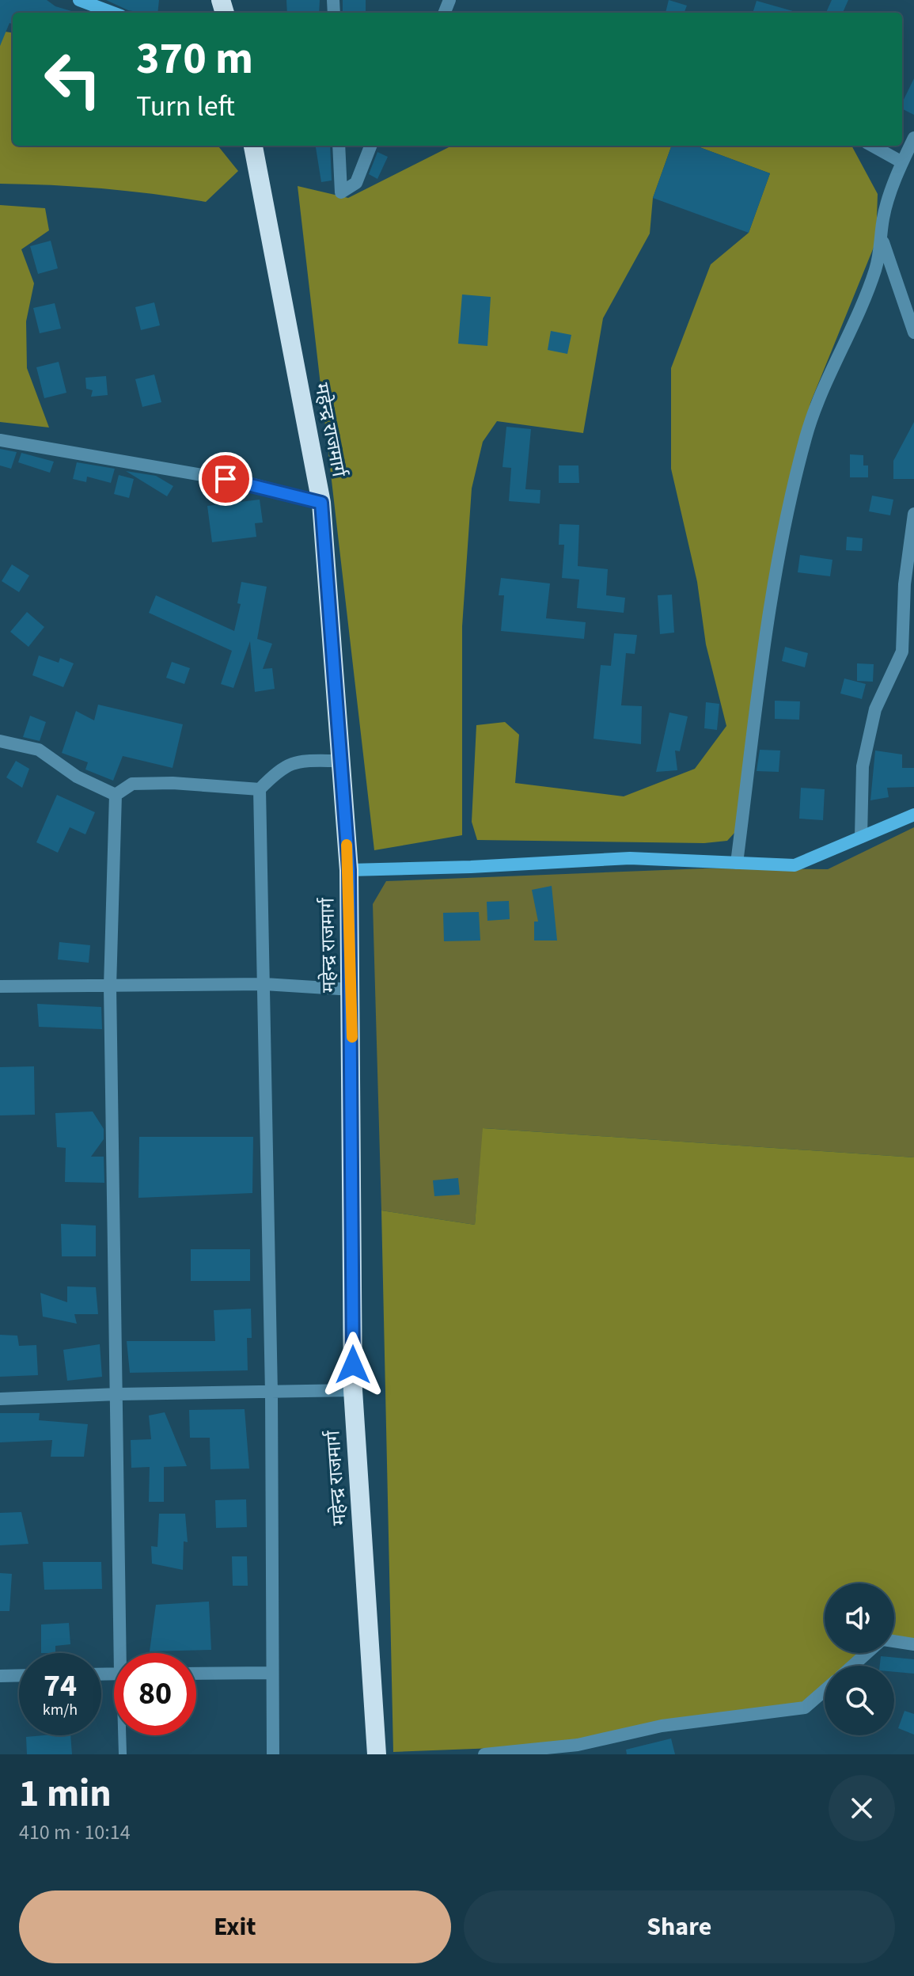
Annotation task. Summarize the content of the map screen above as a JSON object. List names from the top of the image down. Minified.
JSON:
{"streets":{"highway":["महेन्द्र राजमार्ग"]},"page":{"turn":["370 m","Turn left"],"speed":"74 km/h","limit":"80","heading":["1 min","410 m · 10:14"],"buttons":["Exit","Share"]}}
